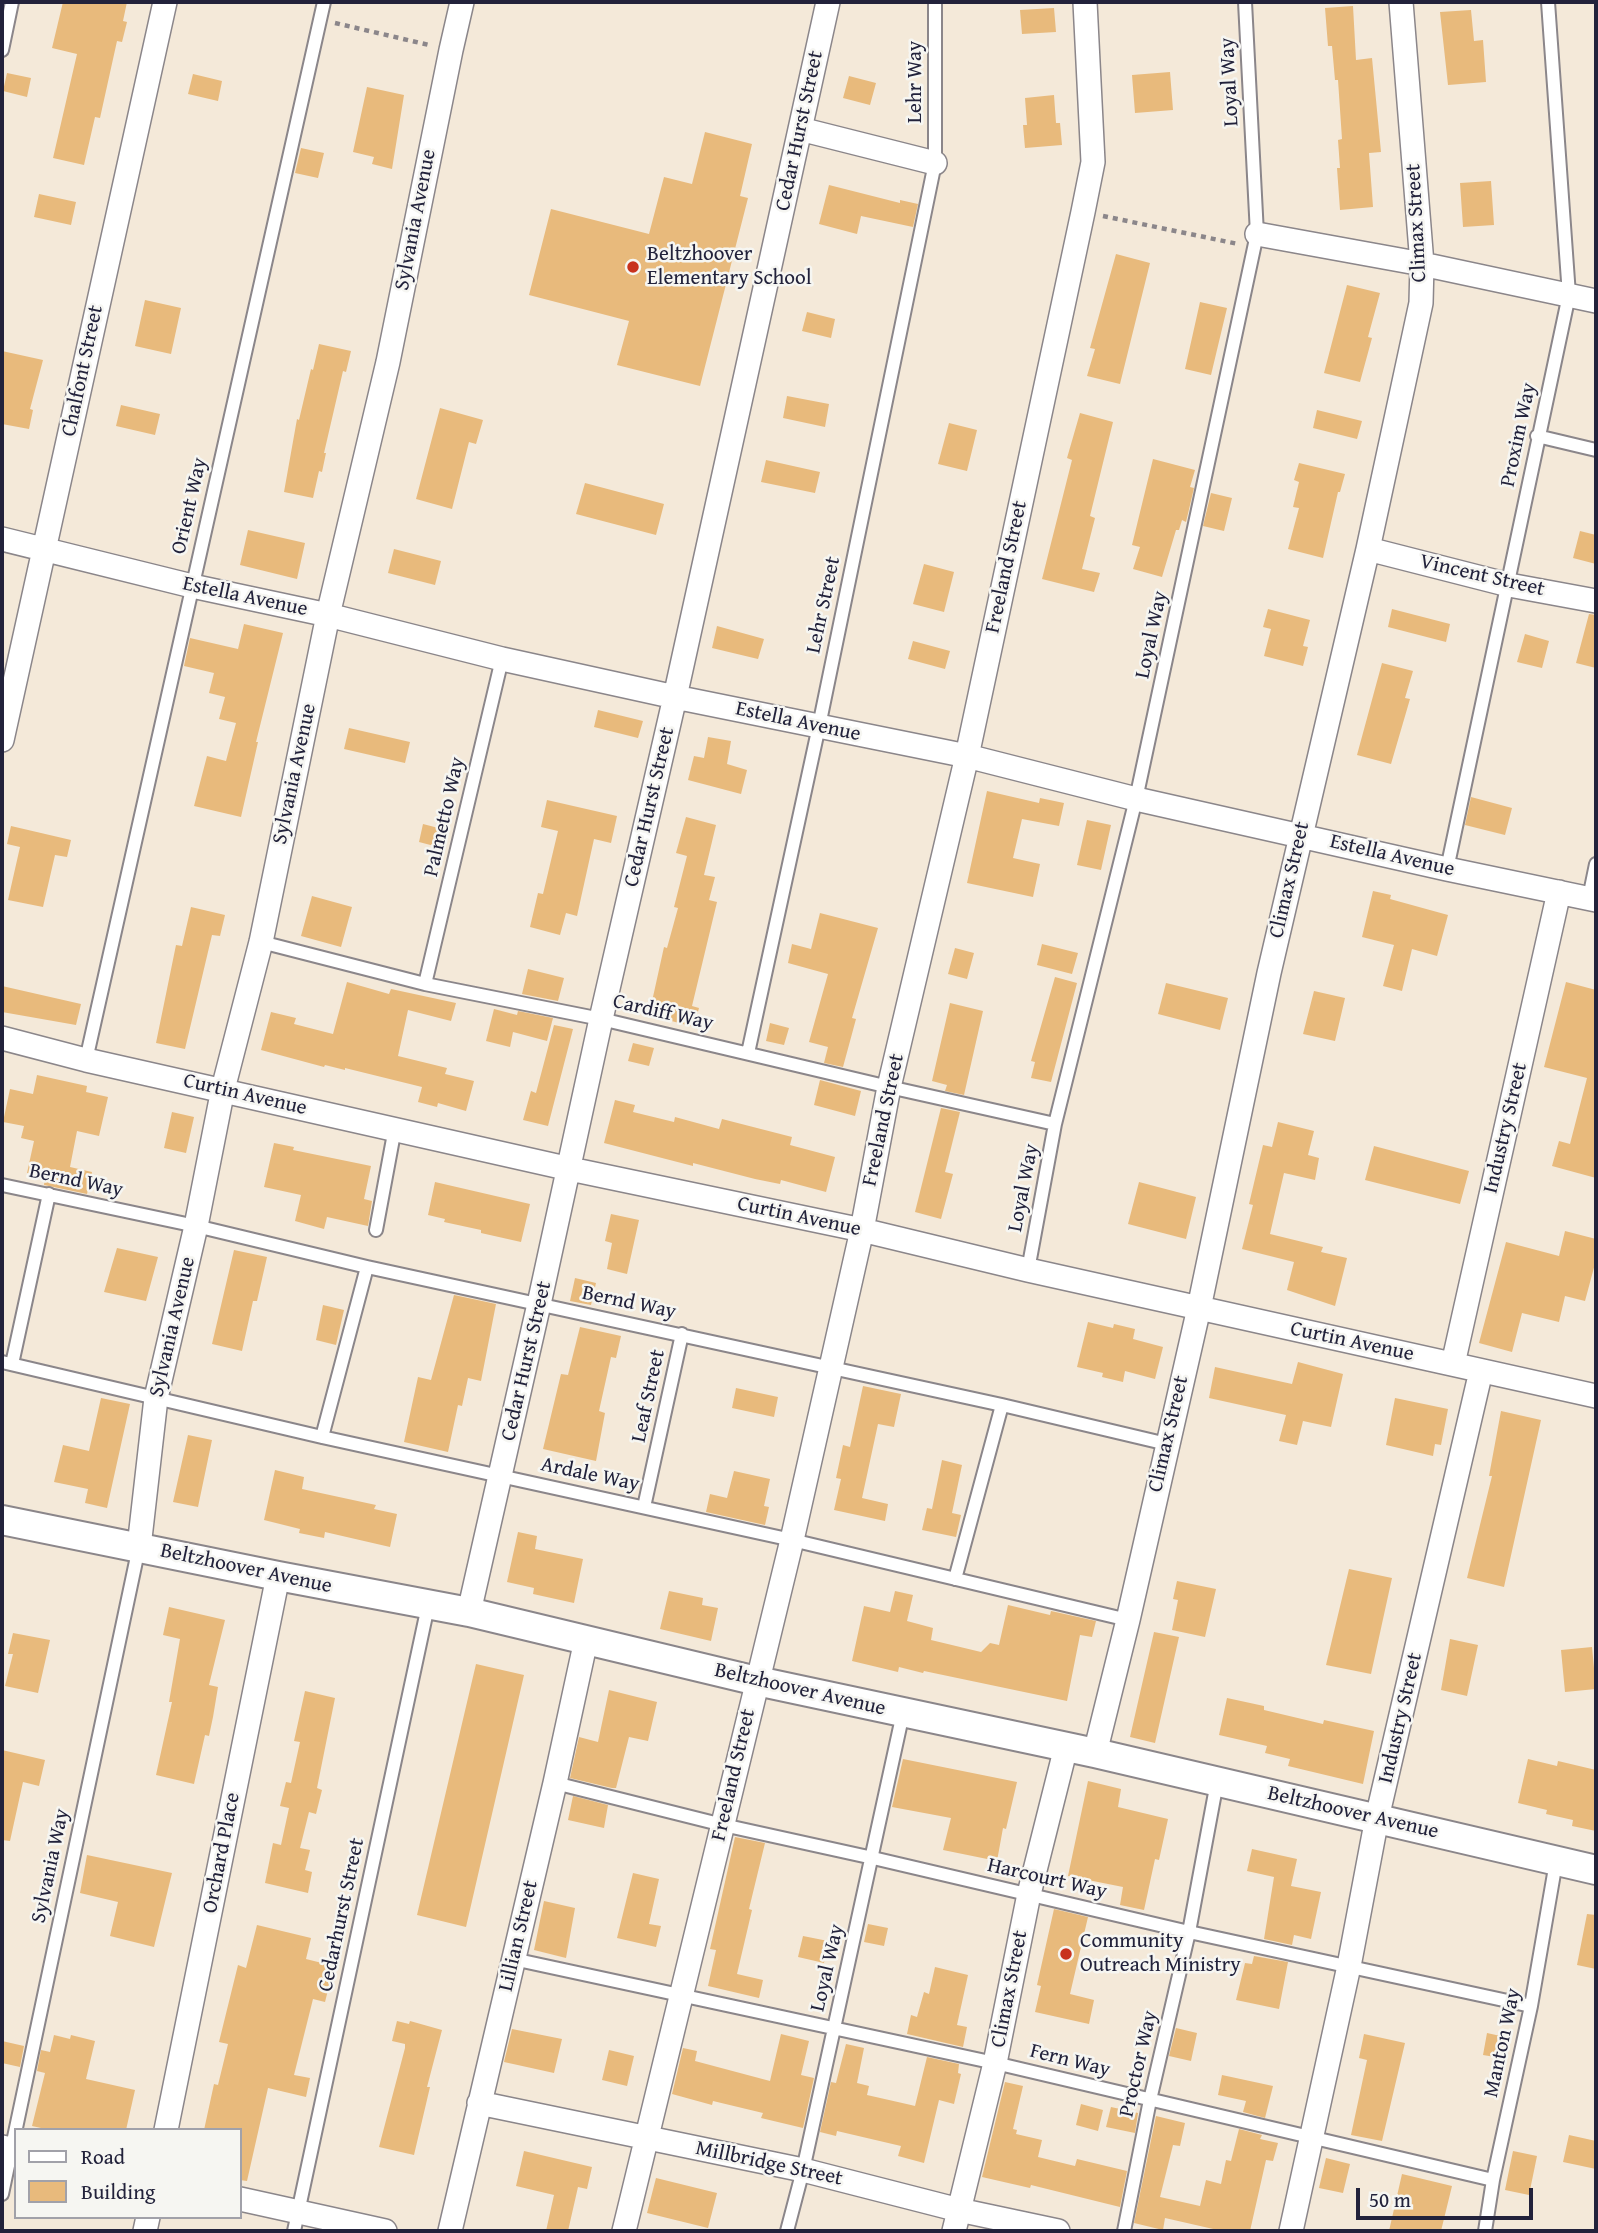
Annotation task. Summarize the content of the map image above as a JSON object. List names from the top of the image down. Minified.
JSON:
{"streets":{"street":["Cedar Hurst Street","Sylvania Avenue","Climax Street","Chalfont Street","Freeland Street","Vincent Street","Estella Avenue","Curtin Avenue","Industry Street","Beltzhoover Avenue","Orchard Place","Lillian Street","Millbridge Street"],"lane":["Lehr Way","Loyal Way","Proxim Way","Orient Way","Lehr Street","Palmetto Way","Cardiff Way","Bernd Way","Leaf Street","Ardale Way","Sylvania Way","Harcourt Way","Cedarhurst Street","Manton Way","Fern Way","Proctor Way"]},"crossings":[["Lehr Way","Lehr Street"],["Loyal Way","Estella Avenue"],["Loyal Way","Cardiff Way"],["Loyal Way","Curtin Avenue"],["Loyal Way","Beltzhoover Avenue"],["Loyal Way","Harcourt Way"],["Loyal Way","Fern Way"],["Loyal Way","Millbridge Street"],["Cedar Hurst Street","Estella Avenue"],["Cedar Hurst Street","Cardiff Way"],["Cedar Hurst Street","Curtin Avenue"],["Cedar Hurst Street","Bernd Way"],["Cedar Hurst Street","Ardale Way"],["Cedar Hurst Street","Beltzhoover Avenue"],["Sylvania Avenue","Estella Avenue"],["Sylvania Avenue","Cardiff Way"],["Sylvania Avenue","Curtin Avenue"],["Sylvania Avenue","Bernd Way"],["Sylvania Avenue","Ardale Way"],["Sylvania Avenue","Beltzhoover Avenue"],["Sylvania Avenue","Sylvania Way"],["Climax Street","Vincent Street"],["Climax Street","Estella Avenue"],["Climax Street","Curtin Avenue"],["Climax Street","Bernd Way"],["Climax Street","Ardale Way"],["Climax Street","Beltzhoover Avenue"],["Climax Street","Harcourt Way"],["Climax Street","Fern Way"],["Climax Street","Millbridge Street"],["Chalfont Street","Estella Avenue"],["Proxim Way","Vincent Street"],["Proxim Way","Estella Avenue"],["Orient Way","Estella Avenue"],["Orient Way","Curtin Avenue"],["Freeland Street","Estella Avenue"],["Freeland Street","Cardiff Way"],["Freeland Street","Curtin Avenue"],["Freeland Street","Bernd Way"],["Freeland Street","Ardale Way"],["Freeland Street","Beltzhoover Avenue"],["Freeland Street","Harcourt Way"],["Freeland Street","Fern Way"],["Freeland Street","Millbridge Street"],["Estella Avenue","Lehr Street"],["Estella Avenue","Palmetto Way"],["Estella Avenue","Industry Street"],["Lehr Street","Cardiff Way"],["Palmetto Way","Cardiff Way"],["Curtin Avenue","Industry Street"],["Industry Street","Beltzhoover Avenue"],["Industry Street","Harcourt Way"],["Industry Street","Fern Way"],["Bernd Way","Leaf Street"],["Leaf Street","Ardale Way"],["Beltzhoover Avenue","Orchard Place"],["Beltzhoover Avenue","Sylvania Way"],["Beltzhoover Avenue","Cedarhurst Street"],["Beltzhoover Avenue","Lillian Street"],["Beltzhoover Avenue","Manton Way"],["Beltzhoover Avenue","Proctor Way"],["Harcourt Way","Lillian Street"],["Harcourt Way","Manton Way"],["Harcourt Way","Proctor Way"],["Lillian Street","Fern Way"],["Lillian Street","Millbridge Street"],["Manton Way","Fern Way"],["Fern Way","Proctor Way"]],"places":["Beltzhoover Elementary School","Community Outreach Ministry"],"legend":["Road","Building"],"scale_bar":"50 m"}
